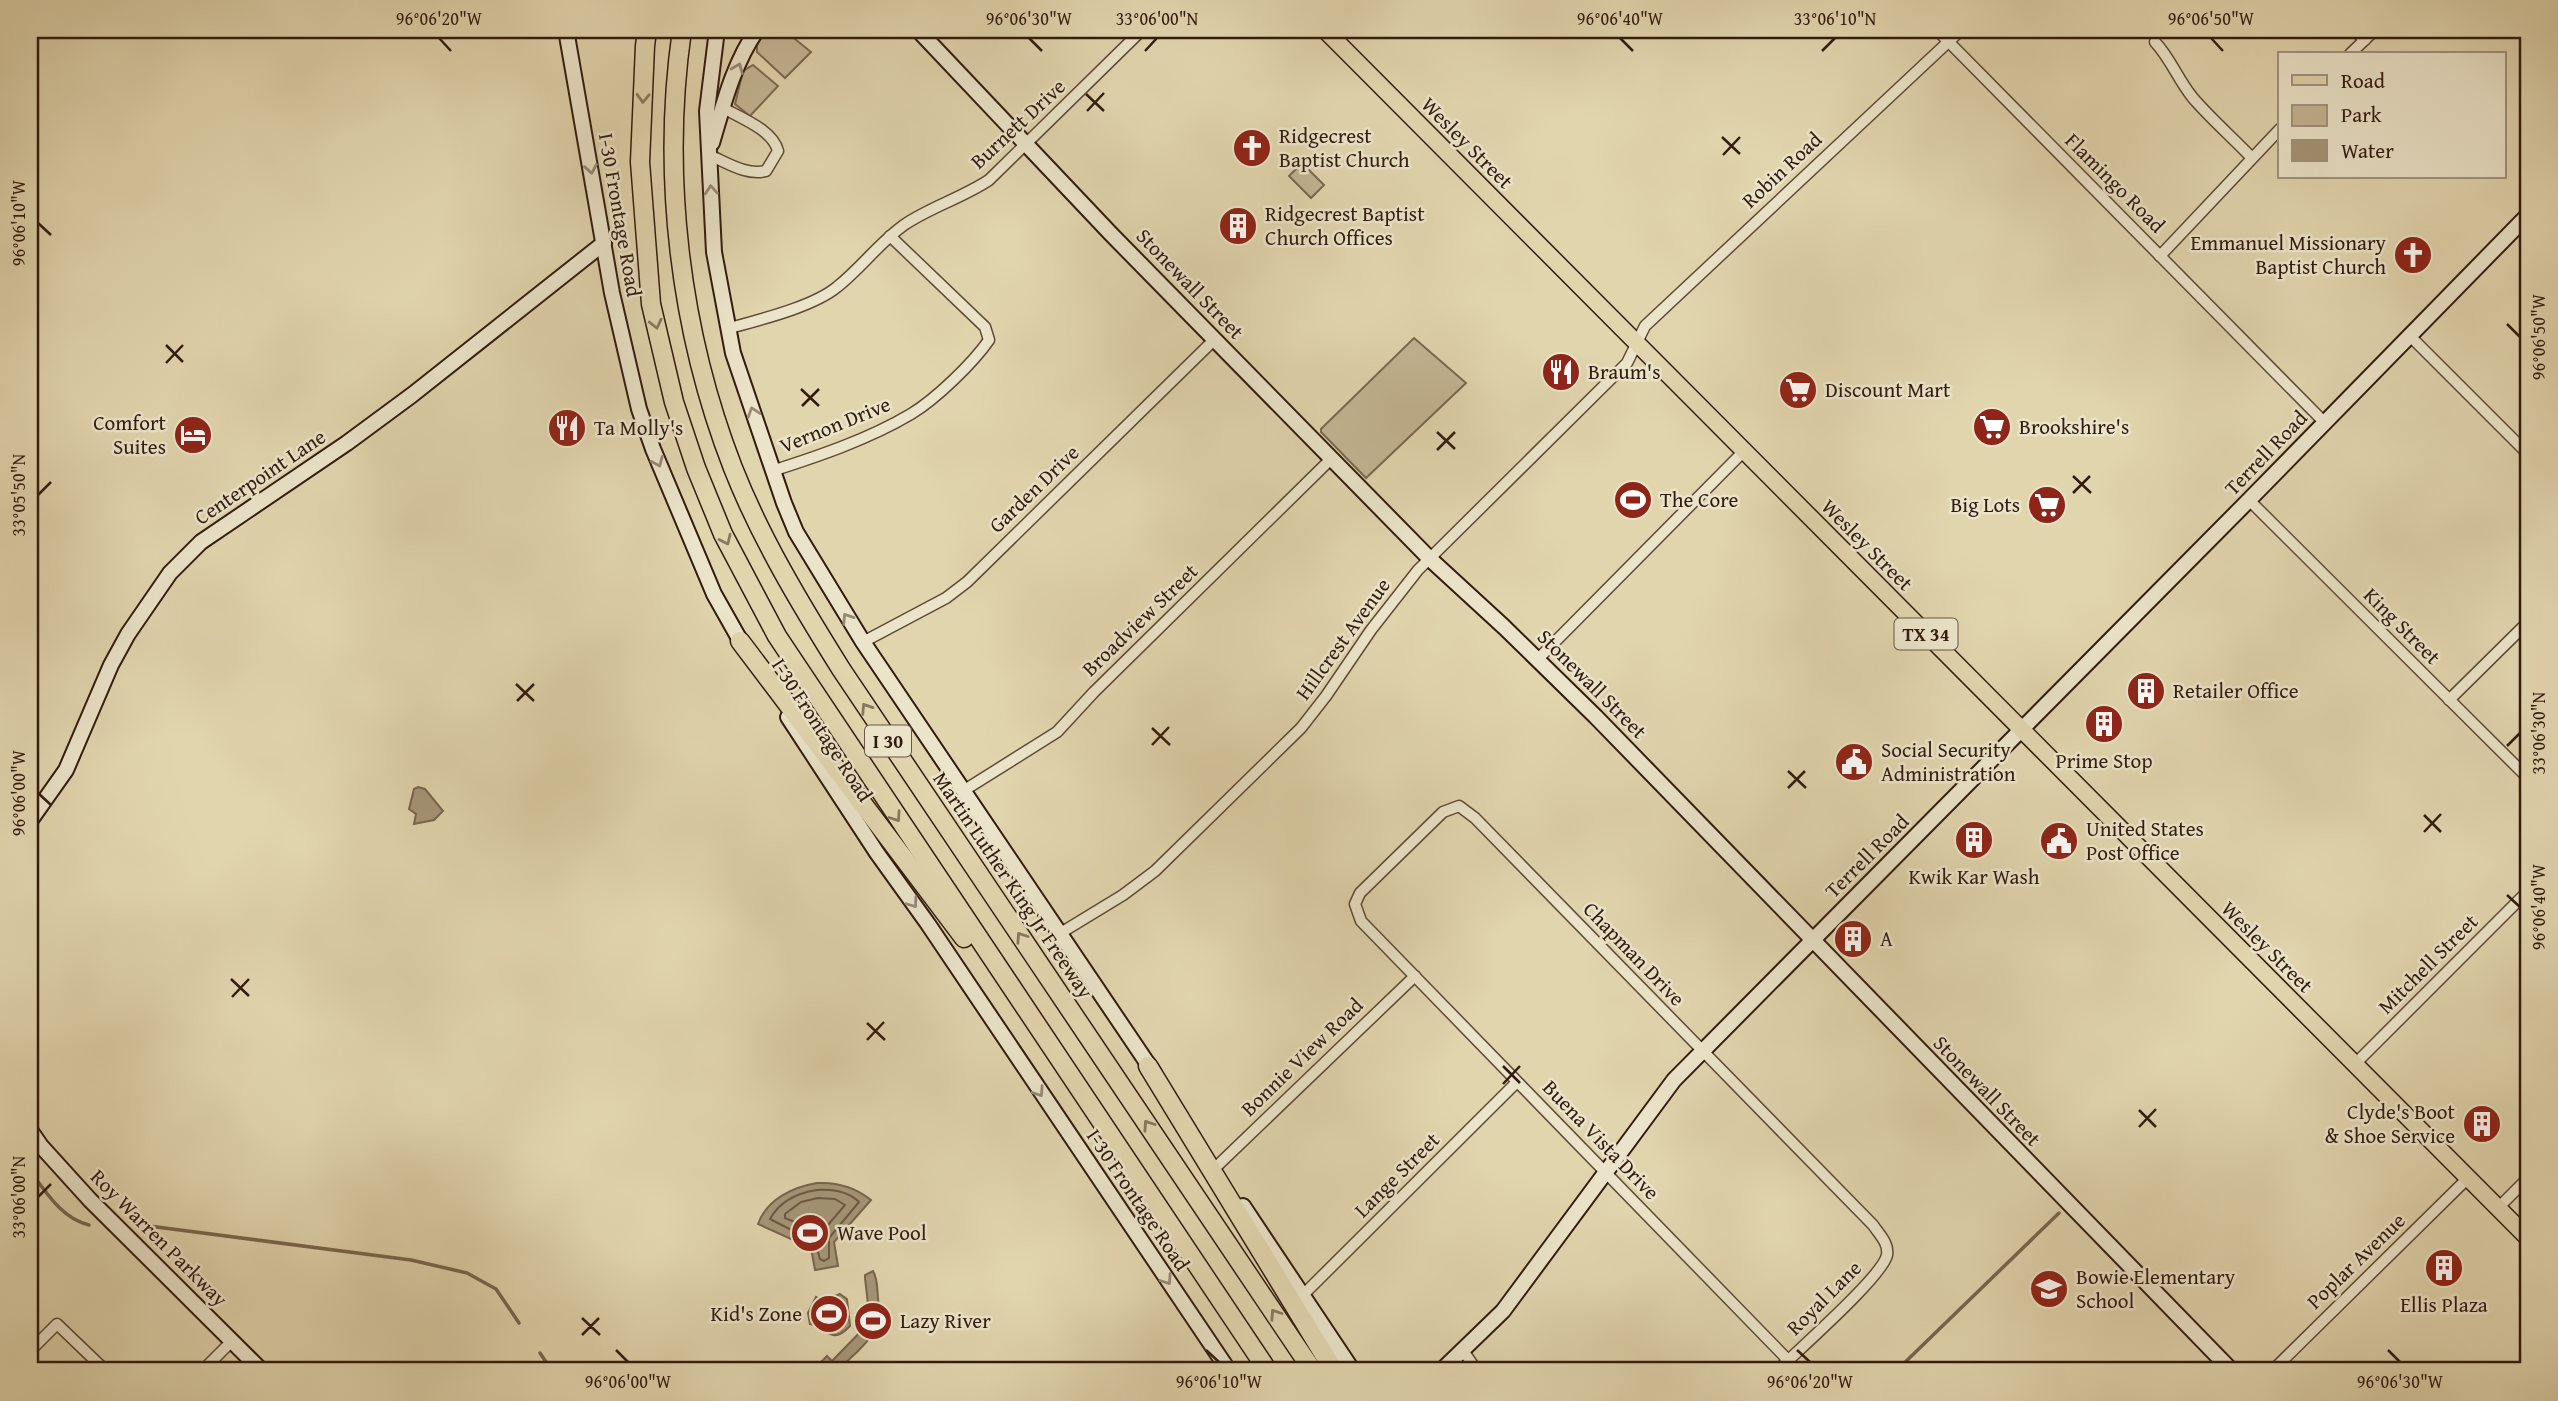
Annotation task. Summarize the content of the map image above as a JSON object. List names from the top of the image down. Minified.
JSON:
{"streets":{"highway":["I 30","Martin Luther King Jr Freeway"],"main road":["Wesley Street","TX 34"],"street":["Burnett Drive","Robin Road","Flamingo Road","I-30 Frontage Road","Stonewall Street","Vernon Drive","Terrell Road","Centerpoint Lane","Garden Drive","Broadview Street","King Street","Hillcrest Avenue","Chapman Drive","Mitchell Street","Bonnie View Road","Buena Vista Drive","Lange Street","Roy Warren Parkway","Poplar Avenue","Royal Lane"]},"crossings":[["Burnett Drive","Stonewall Street"],["Burnett Drive","Vernon Drive"],["Wesley Street","Robin Road"],["Wesley Street","Terrell Road"],["Wesley Street","Hillcrest Avenue"],["Wesley Street","Mitchell Street"],["Wesley Street","Poplar Avenue"],["Robin Road","Flamingo Road"],["Robin Road","Hillcrest Avenue"],["Flamingo Road","Terrell Road"],["I-30 Frontage Road","Centerpoint Lane"],["Stonewall Street","Terrell Road"],["Stonewall Street","Garden Drive"],["Stonewall Street","Broadview Street"],["Stonewall Street","Hillcrest Avenue"],["Terrell Road","King Street"],["Terrell Road","Chapman Drive"],["Terrell Road","Buena Vista Drive"],["Chapman Drive","Buena Vista Drive"],["Chapman Drive","Royal Lane"],["Bonnie View Road","Buena Vista Drive"],["Buena Vista Drive","Lange Street"],["Buena Vista Drive","Royal Lane"]],"places":{"church":["Ridgecrest Baptist Church","Emmanuel Missionary Baptist Church"],"building":["Ridgecrest Baptist Church Offices","Retailer Office","Prime Stop","Kwik Kar Wash","A","Clyde's Boot & Shoe Service","Ellis Plaza"],"restaurant":["Braum's","Ta Molly's"],"supermarket":["Discount Mart","Brookshire's","Big Lots"],"hotel":["Comfort Suites"],"sports":["The Core","Wave Pool","Kid's Zone","Lazy River"],"public building":["Social Security Administration","United States Post Office"],"school or university":["Bowie Elementary School"]},"legend":["Road","Park","Water"],"coordinates":["96°06'20\"W","96°06'30\"W","33°06'00\"N","96°06'40\"W","33°06'10\"N","96°06'50\"W","96°06'10\"W","33°05'50\"N","33°06'30\"N","96°06'00\"W"]}
